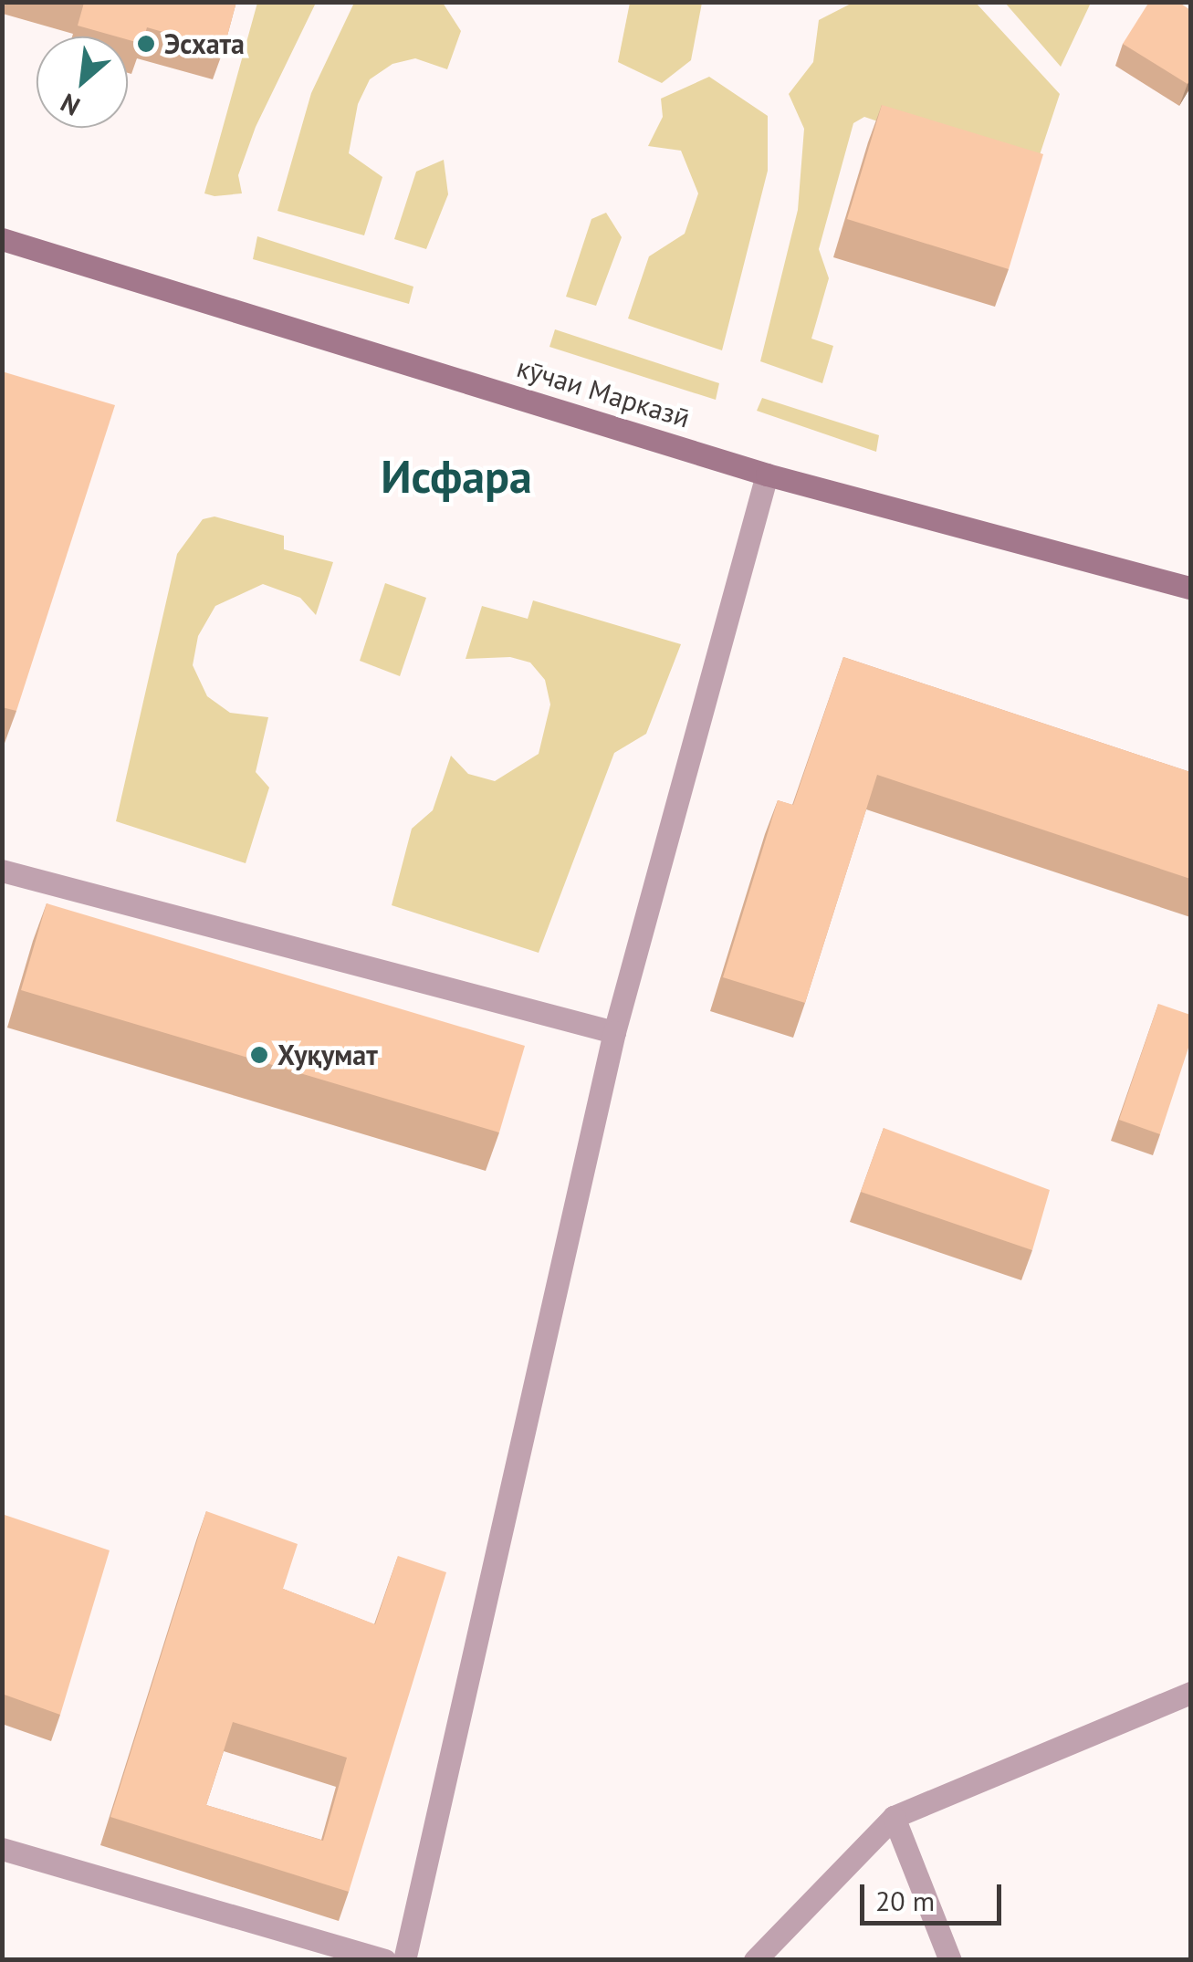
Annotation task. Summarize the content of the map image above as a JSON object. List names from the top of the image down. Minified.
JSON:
{"streets":{"main road":["кӯчаи Марказӣ"]},"districts":["Исфара"],"places":["Эсхата","Хуқумат"],"scale_bar":"20 m","north":"bottom left"}
